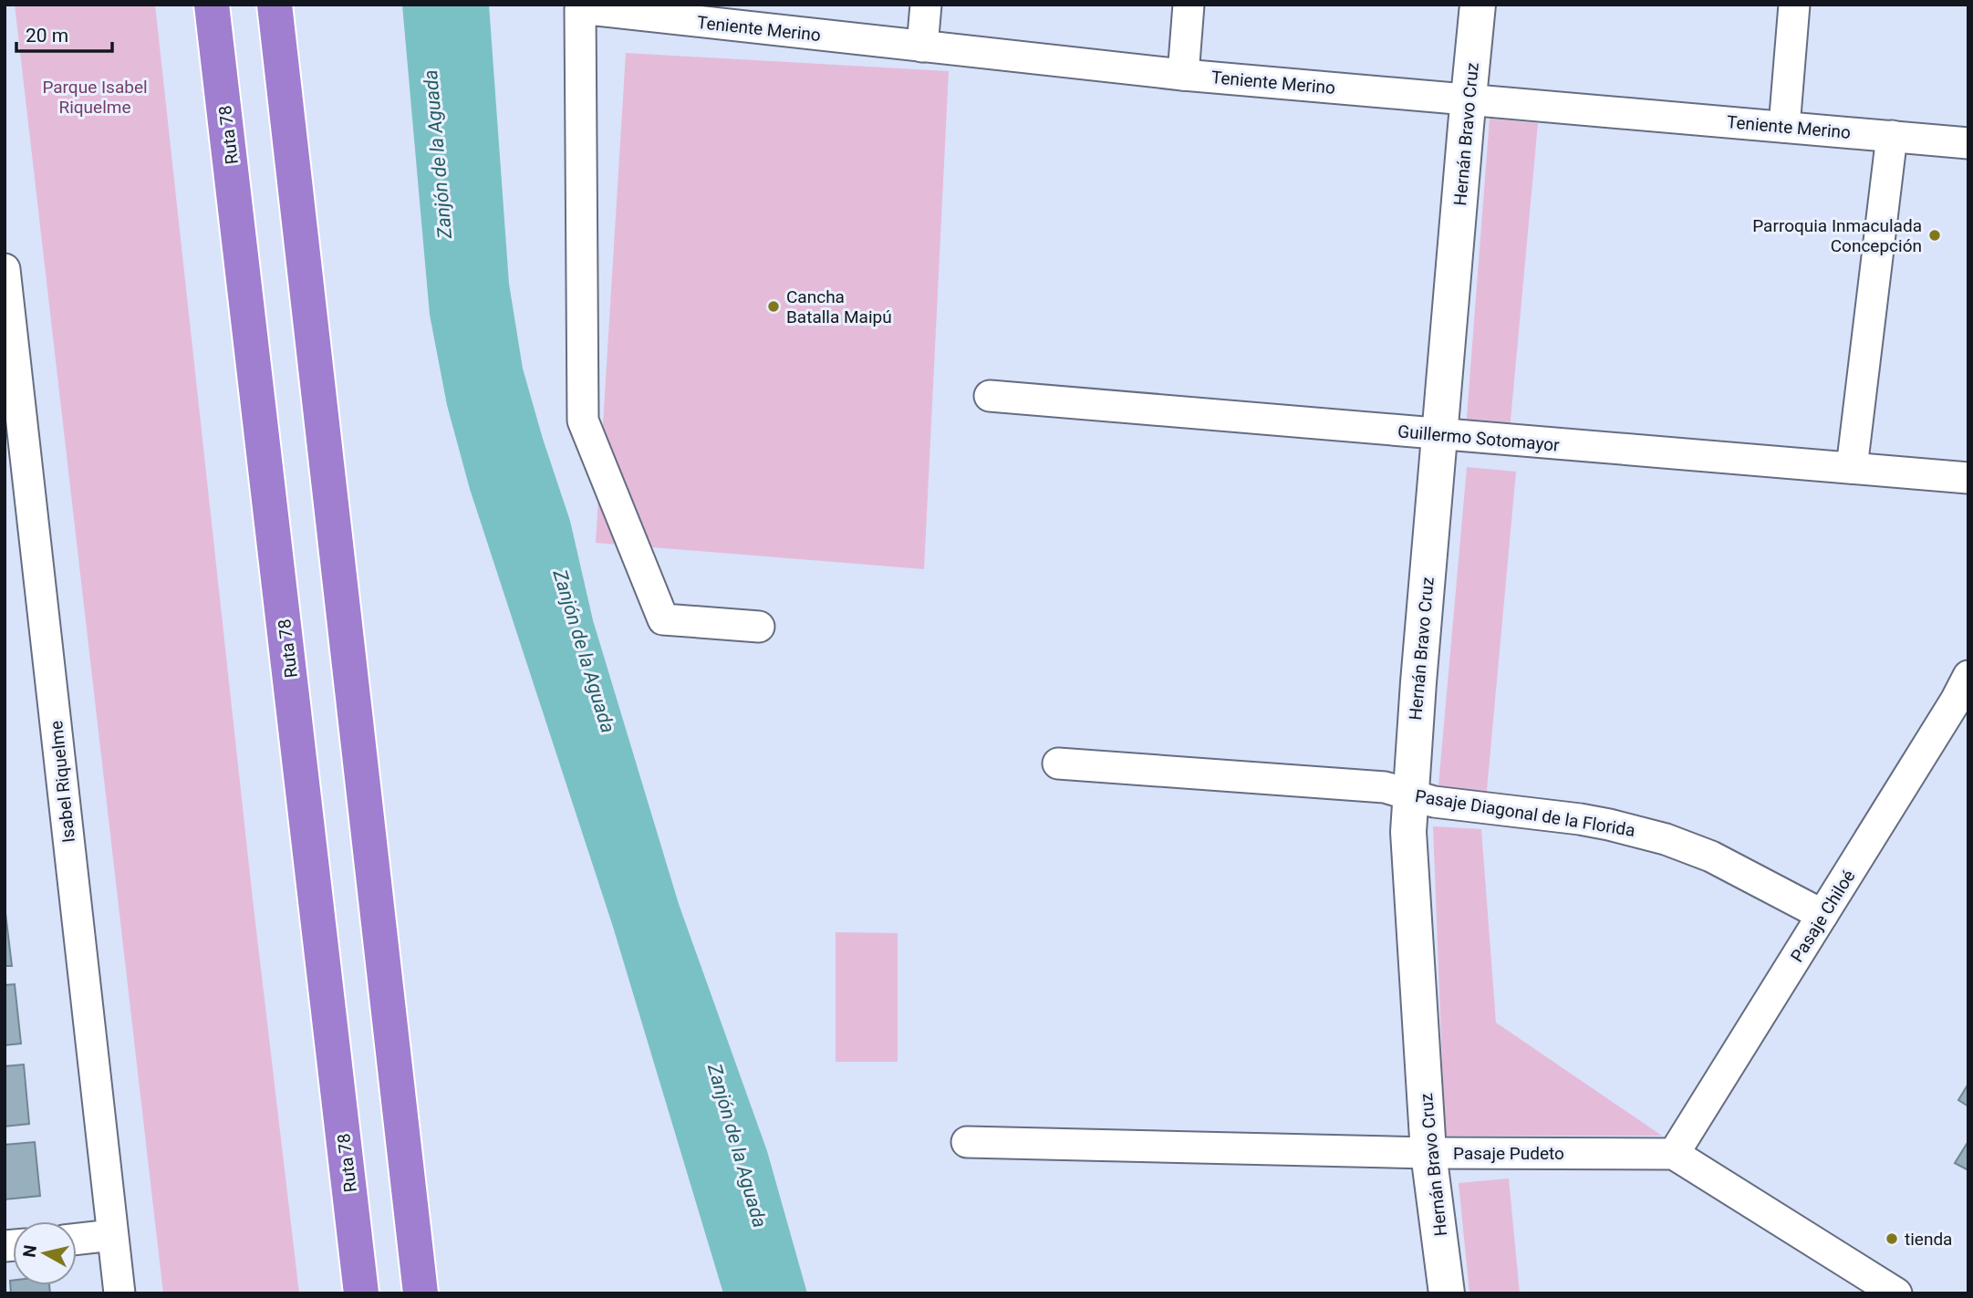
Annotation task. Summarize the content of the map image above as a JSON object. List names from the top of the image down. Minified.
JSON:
{"streets":{"highway":["Ruta 78"],"street":["Teniente Merino","Hernán Bravo Cruz","Guillermo Sotomayor","Isabel Riquelme","Pasaje Diagonal de la Florida","Pasaje Chiloé","Pasaje Pudeto"]},"crossings":[["Teniente Merino","Hernán Bravo Cruz"],["Hernán Bravo Cruz","Guillermo Sotomayor"],["Hernán Bravo Cruz","Pasaje Diagonal de la Florida"],["Hernán Bravo Cruz","Pasaje Pudeto"],["Pasaje Diagonal de la Florida","Pasaje Chiloé"],["Pasaje Chiloé","Pasaje Pudeto"]],"water":["Zanjón de la Aguada"],"parks":["Parque Isabel Riquelme"],"places":["Parroquia Inmaculada Concepción","Cancha Batalla Maipú","tienda"],"scale_bar":"20 m","north":"left"}
